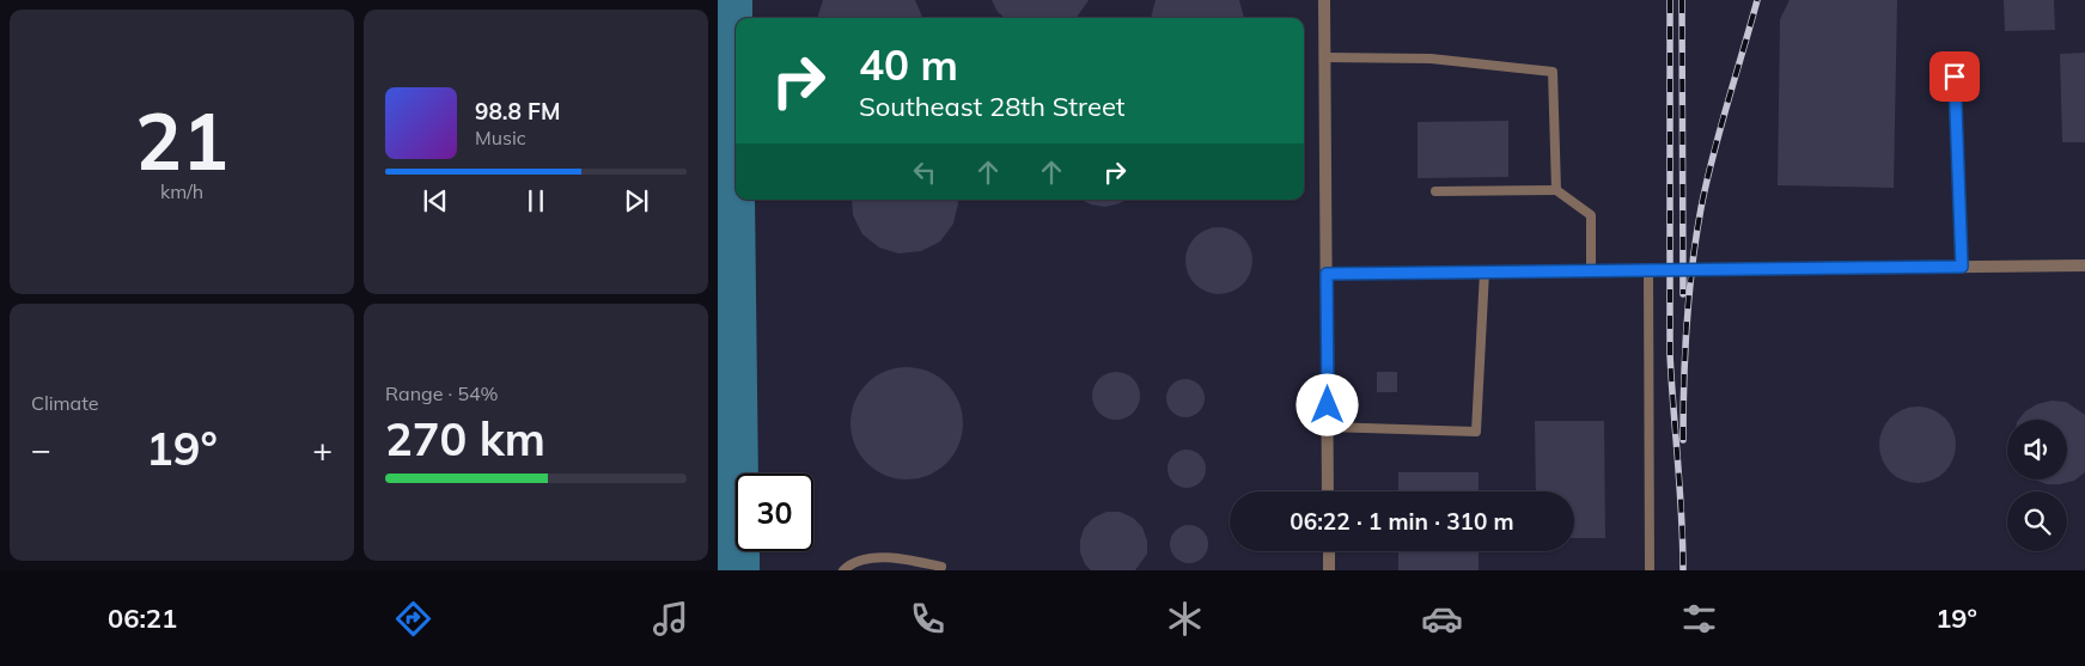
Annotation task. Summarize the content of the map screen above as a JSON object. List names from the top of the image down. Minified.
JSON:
{"page":{"tile":[["21","km/h"],"Climate",["Range · 54%","270 km"]],"turn":["40 m","Southeast 28th Street"],"song":["98.8 FM","Music"],"heat":["−","19°","+"],"limit":"30","trip":"06:22 · 1 min · 310 m","tabs":["06:21","19°"]}}
